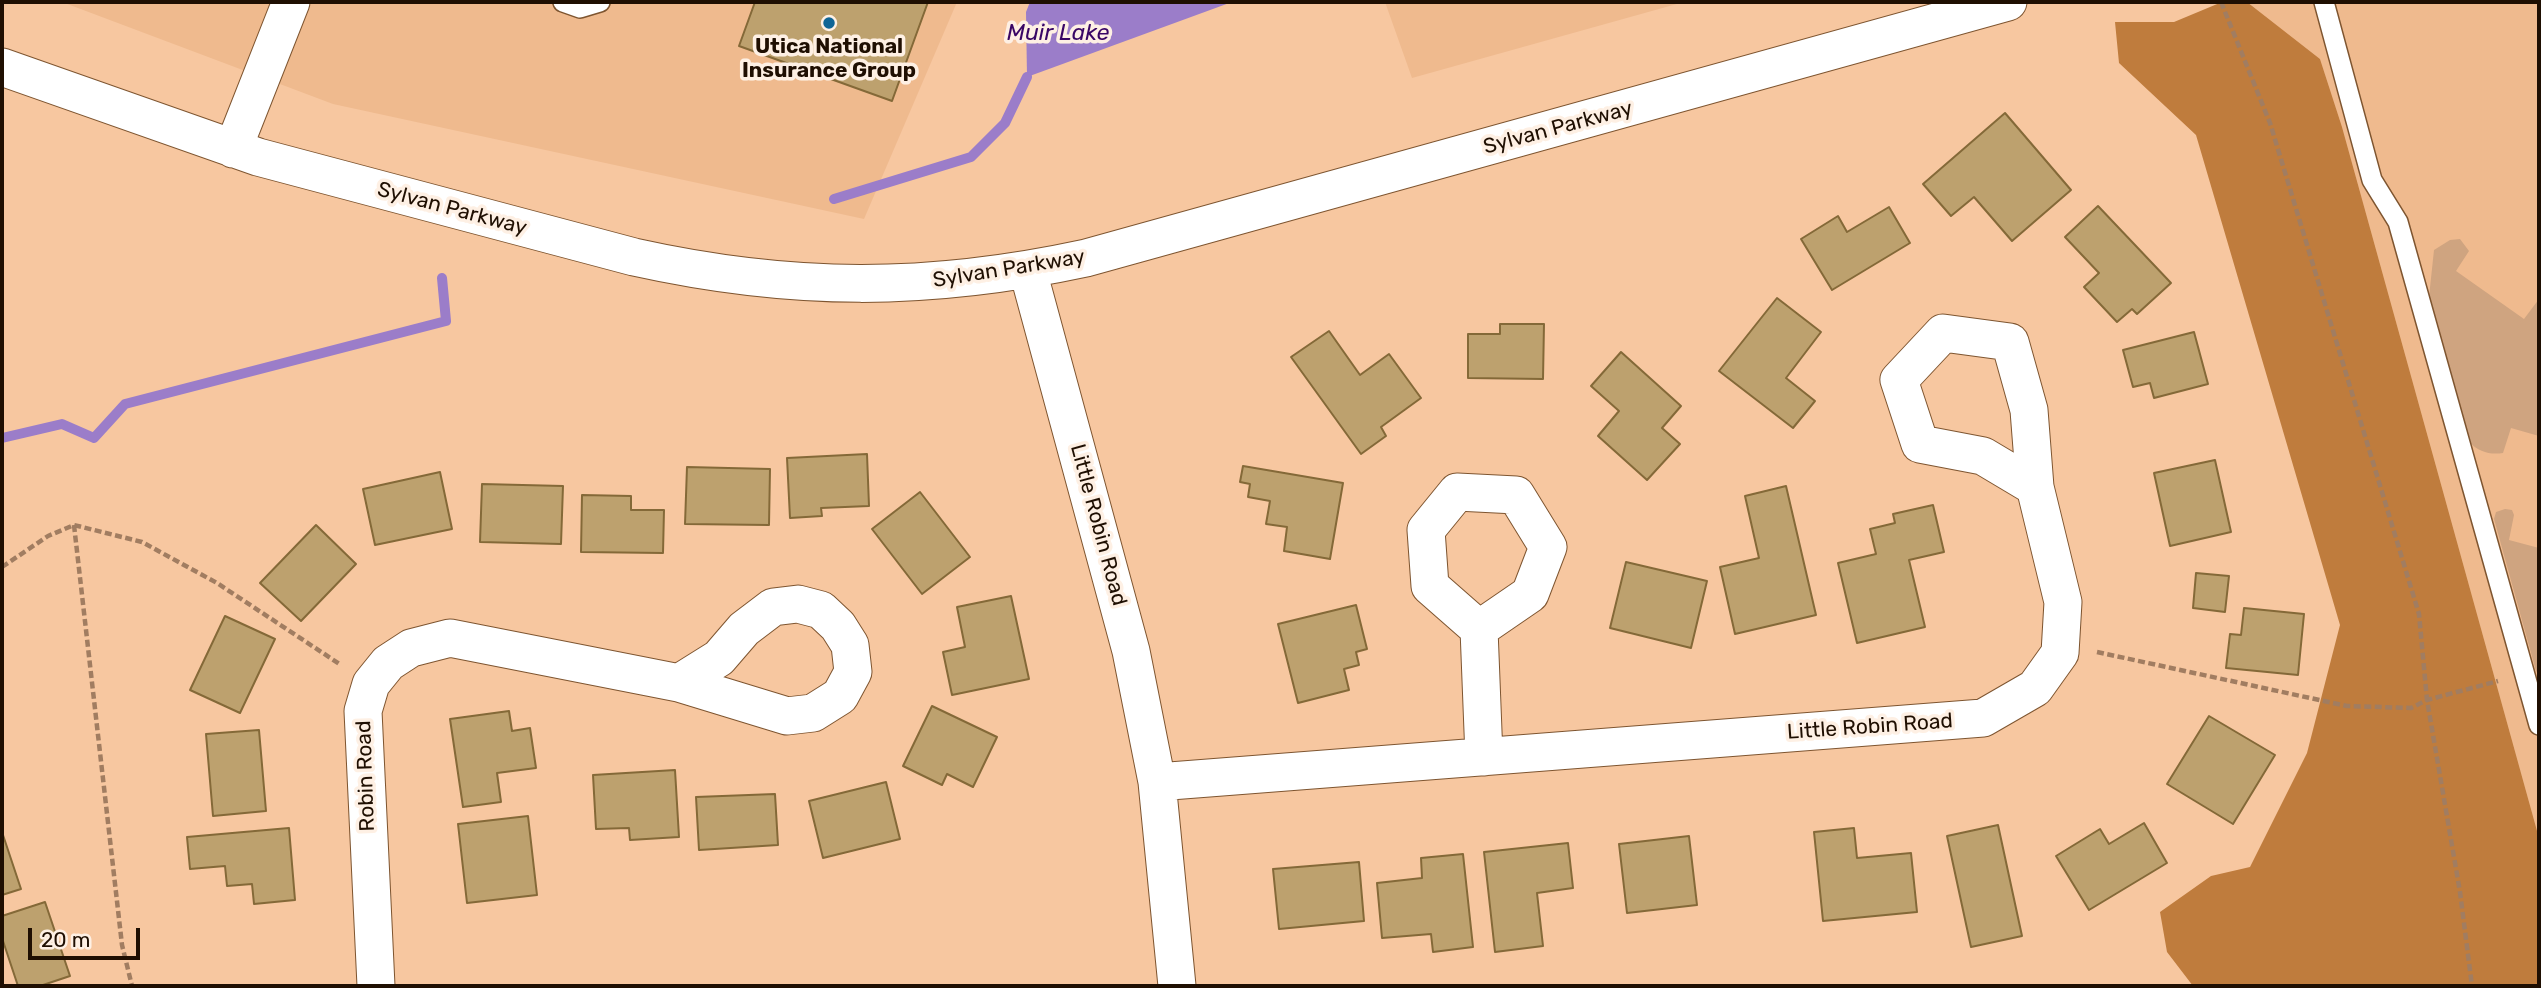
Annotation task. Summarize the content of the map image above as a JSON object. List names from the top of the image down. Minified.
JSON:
{"streets":{"street":["Sylvan Parkway","Little Robin Road","Robin Road"]},"crossings":[["Sylvan Parkway","Little Robin Road"]],"water":["Muir Lake"],"places":["Utica National Insurance Group"],"scale_bar":"20 m"}
